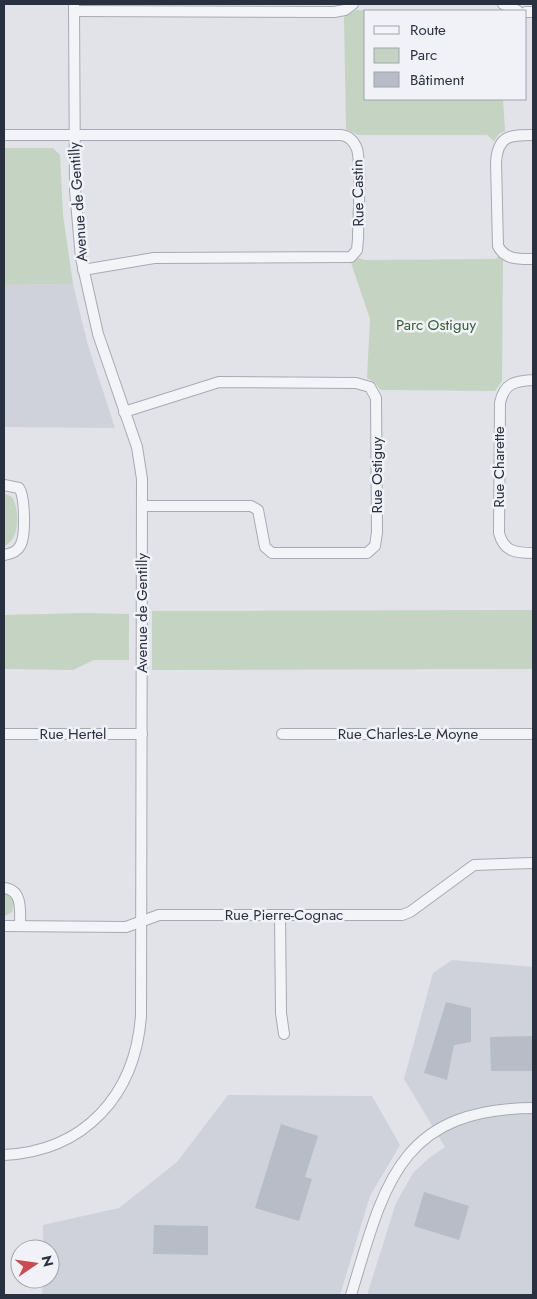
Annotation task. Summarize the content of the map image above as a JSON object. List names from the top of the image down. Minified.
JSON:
{"streets":{"street":["Rue Castin","Avenue de Gentilly","Rue Charette","Rue Ostiguy","Rue Hertel","Rue Charles-Le Moyne","Rue Pierre-Cognac"]},"crossings":[["Rue Castin","Avenue de Gentilly"],["Avenue de Gentilly","Rue Ostiguy"],["Avenue de Gentilly","Rue Hertel"],["Avenue de Gentilly","Rue Pierre-Cognac"]],"parks":["Parc Ostiguy"],"legend":["Route","Parc","Bâtiment"],"north":"right"}
